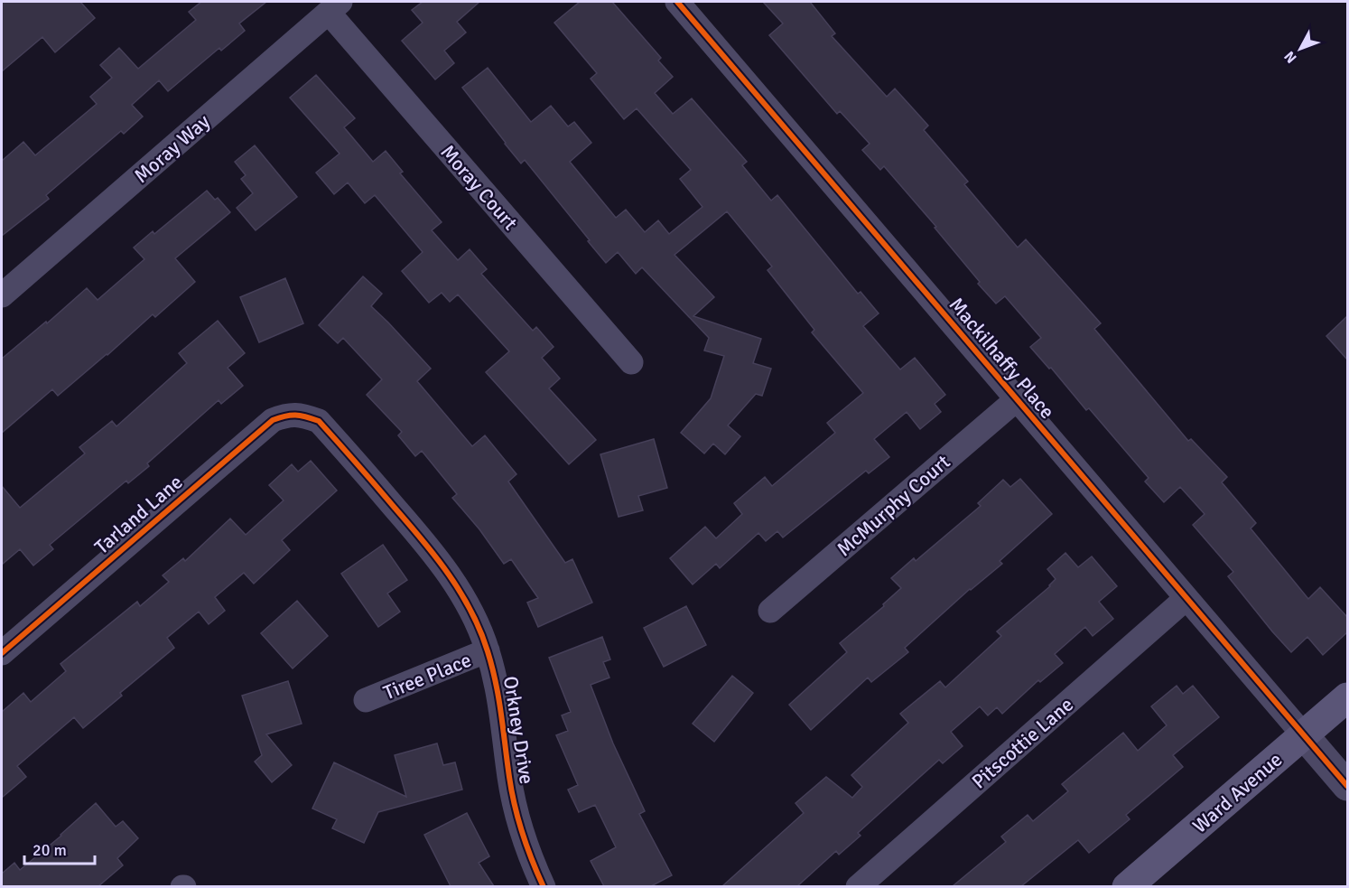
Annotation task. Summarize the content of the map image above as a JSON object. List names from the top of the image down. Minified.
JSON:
{"streets":{"main road":["Ward Avenue"],"street":["Moray Way","Moray Court","Mackilhaffy Place","McMurphy Court","Tarland Lane","Tiree Place","Orkney Drive","Pitscottie Lane"]},"crossings":[["Moray Way","Moray Court"],["Mackilhaffy Place","McMurphy Court"],["Mackilhaffy Place","Pitscottie Lane"],["Mackilhaffy Place","Ward Avenue"],["Tarland Lane","Orkney Drive"],["Tiree Place","Orkney Drive"]],"scale_bar":"20 m","north":"bottom left"}
